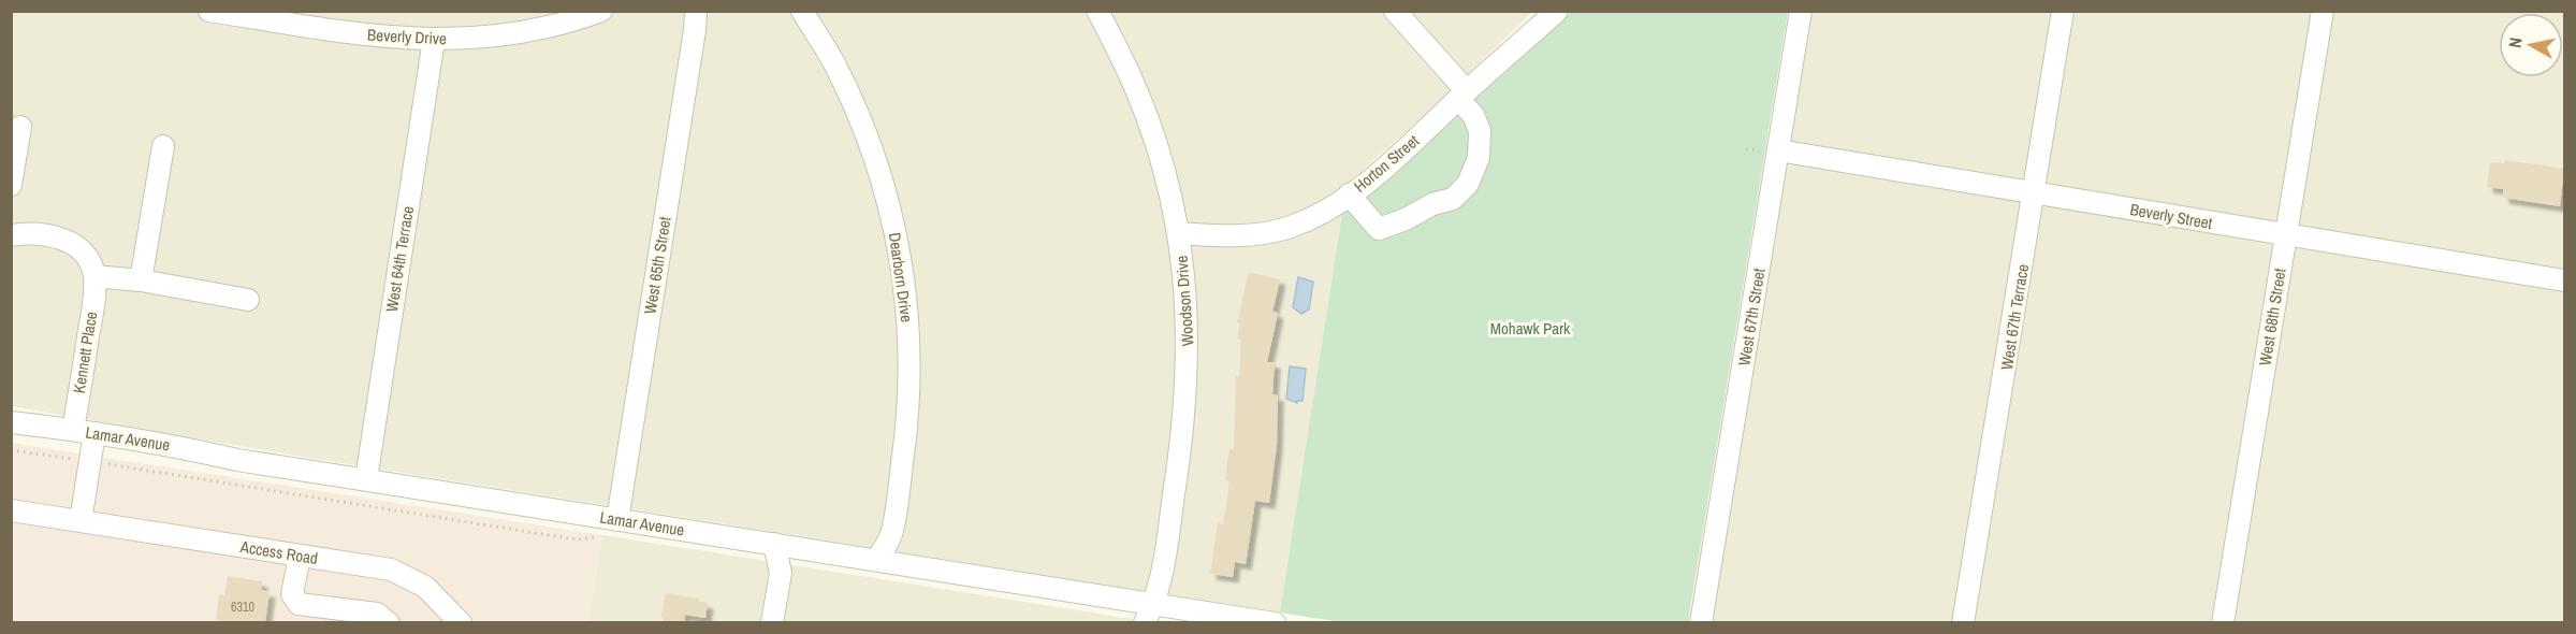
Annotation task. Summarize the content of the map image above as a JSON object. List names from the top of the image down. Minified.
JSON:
{"streets":{"street":["Beverly Drive","Horton Street","Beverly Street","West 64th Terrace","West 65th Street","Dearborn Drive","Woodson Drive","West 67th Street","West 67th Terrace","West 68th Street","Kennett Place","Lamar Avenue","Access Road"]},"crossings":[["Beverly Drive","West 64th Terrace"],["Horton Street","Woodson Drive"],["Beverly Street","West 67th Street"],["Beverly Street","West 67th Terrace"],["Beverly Street","West 68th Street"],["West 64th Terrace","Lamar Avenue"],["West 65th Street","Lamar Avenue"],["Dearborn Drive","Lamar Avenue"],["Woodson Drive","Lamar Avenue"],["Kennett Place","Lamar Avenue"]],"parks":["Mohawk Park"],"house_numbers":["6310"],"north":"left"}
